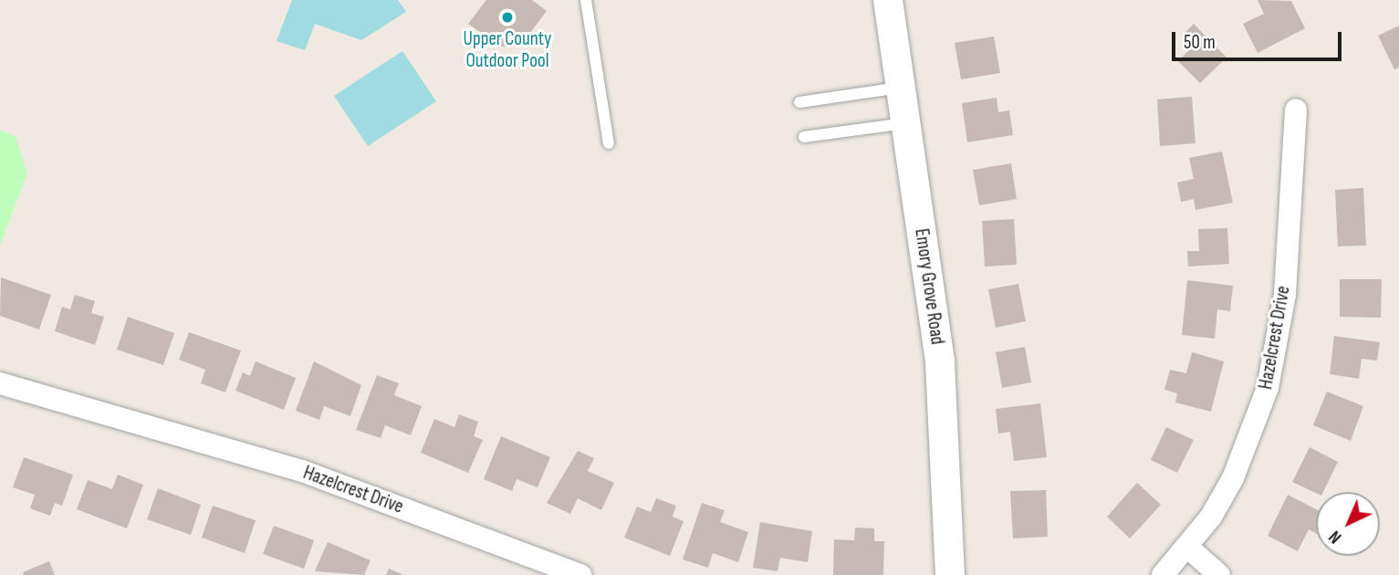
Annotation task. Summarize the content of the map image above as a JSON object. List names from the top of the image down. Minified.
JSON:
{"streets":{"street":["Emory Grove Road","Hazelcrest Drive"]},"places":["Upper County Outdoor Pool"],"scale_bar":"50 m","north":"bottom left"}
